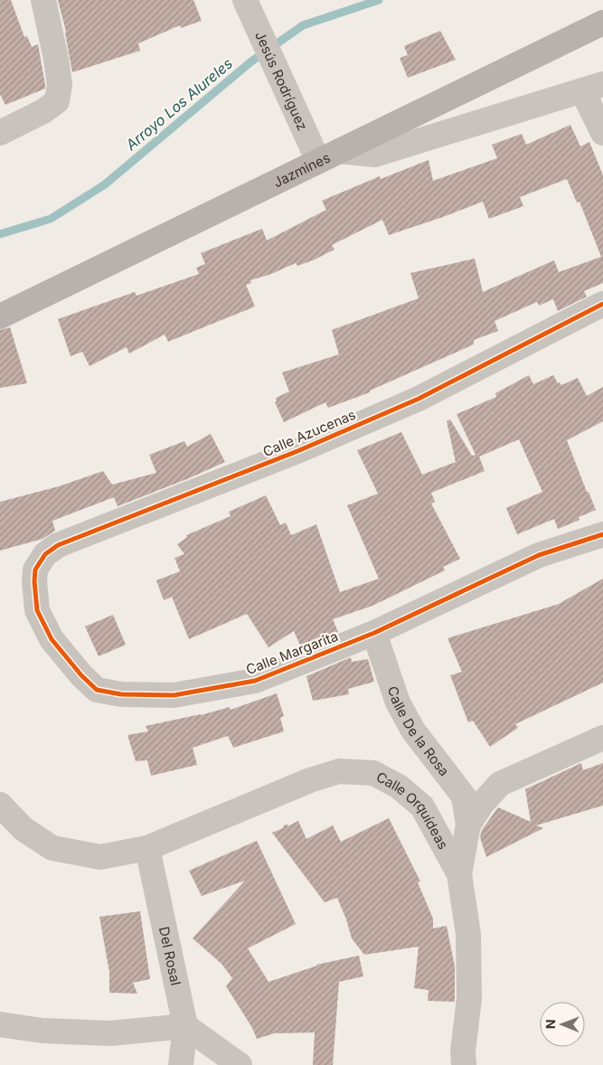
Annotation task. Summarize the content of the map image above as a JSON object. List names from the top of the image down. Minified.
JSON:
{"streets":{"main road":["Jazmines"],"street":["Jesús Rodríguez","Calle Azucenas","Calle Margarita","Calle De la Rosa","Calle Orquídeas","Del Rosal"]},"crossings":[["Jesús Rodríguez","Jazmines"],["Calle Azucenas","Calle Margarita"],["Calle Margarita","Calle De la Rosa"],["Calle De la Rosa","Calle Orquídeas"],["Calle Orquídeas","Del Rosal"]],"water":["Arroyo Los Alureles"],"north":"left"}
